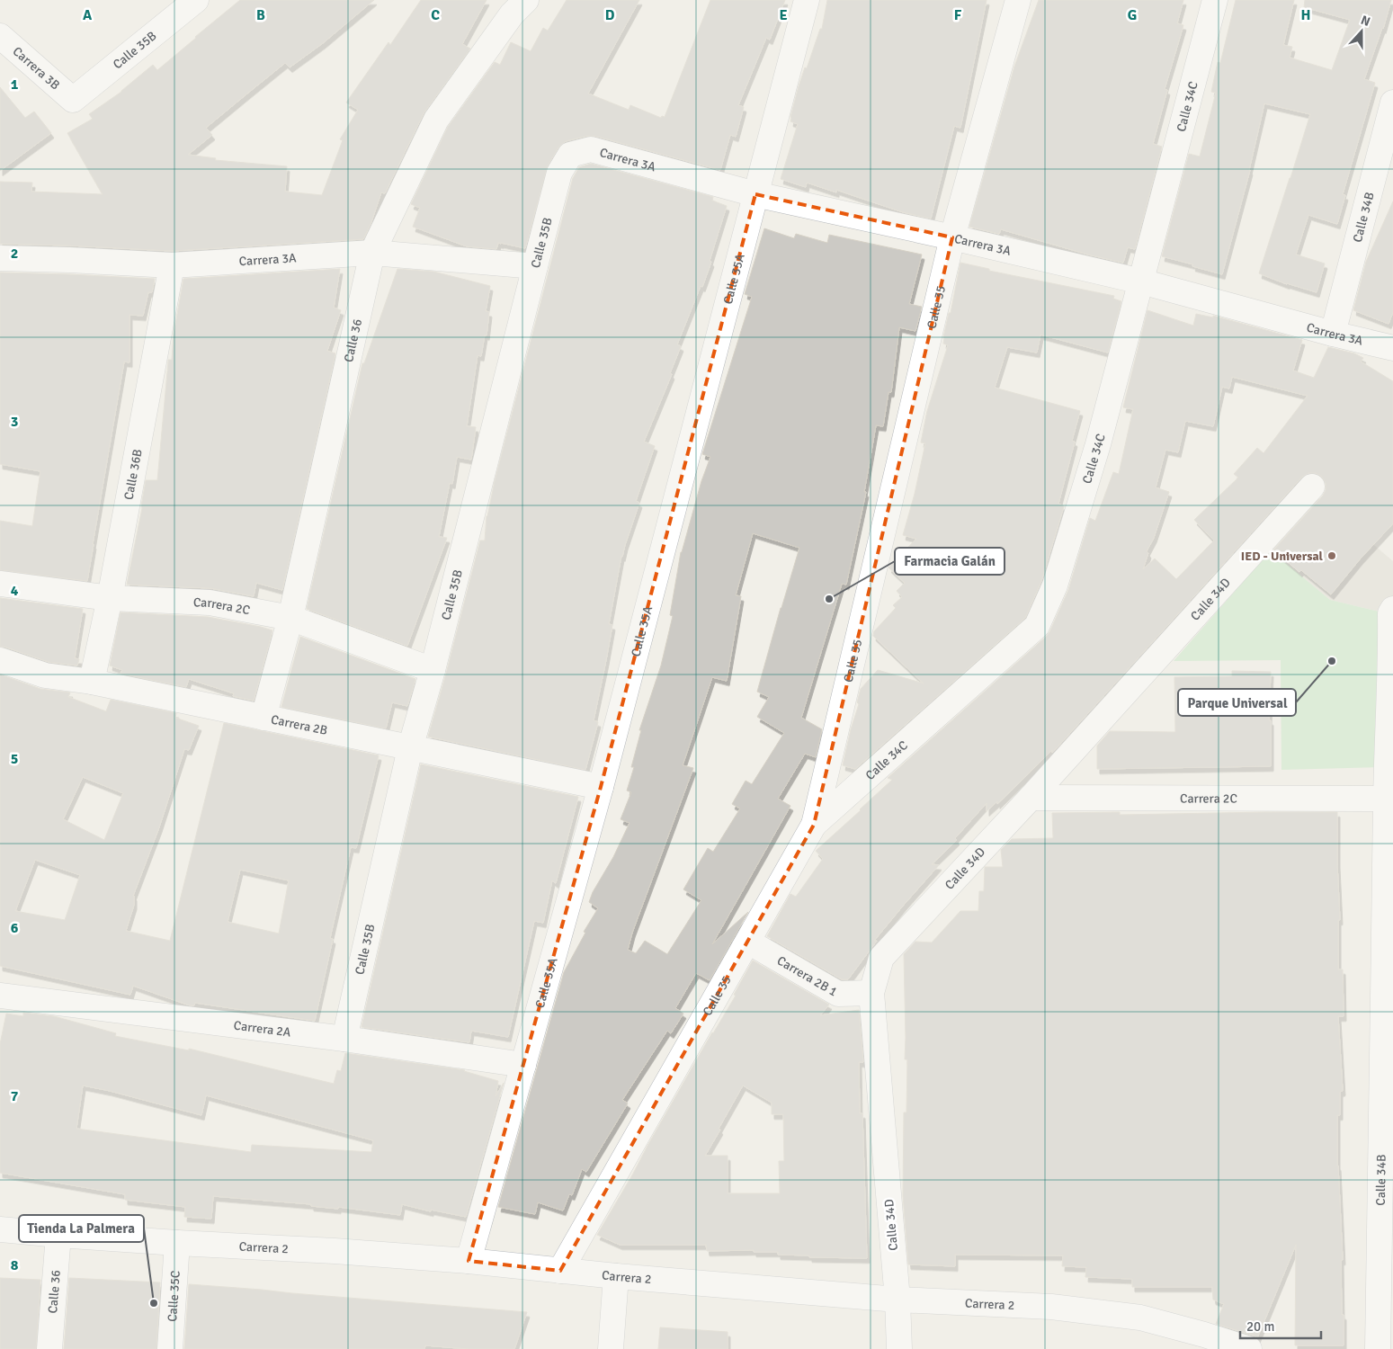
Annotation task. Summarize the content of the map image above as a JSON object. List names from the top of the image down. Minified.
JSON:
{"streets":{"street":["Calle 35B","Carrera 3B","Calle 34C","Carrera 3A","Calle 34B","Calle 35A","Calle 35","Calle 36","Calle 36B","Calle 34D","Carrera 2C","Carrera 2B","Carrera 2B 1","Carrera 2A","Carrera 2","Calle 35C"]},"crossings":[["Calle 35B","Carrera 3B"],["Calle 35B","Carrera 3A"],["Calle 35B","Carrera 2C"],["Calle 35B","Carrera 2B"],["Calle 35B","Carrera 2A"],["Calle 34C","Carrera 3A"],["Calle 34C","Calle 35"],["Carrera 3A","Calle 34B"],["Carrera 3A","Calle 35A"],["Carrera 3A","Calle 35"],["Carrera 3A","Calle 36"],["Carrera 3A","Calle 36B"],["Calle 34B","Carrera 2C"],["Calle 35A","Carrera 2B"],["Calle 35A","Carrera 2A"],["Calle 35A","Carrera 2"],["Calle 35","Carrera 2B 1"],["Calle 35","Carrera 2"],["Calle 36","Carrera 2C"],["Calle 36","Carrera 2B"],["Calle 36","Carrera 2"],["Calle 36B","Carrera 2C"],["Calle 36B","Carrera 2B"],["Calle 34D","Carrera 2C"],["Calle 34D","Carrera 2B 1"],["Calle 34D","Carrera 2"],["Carrera 2","Calle 35C"]],"places":["IED - Universal","Farmacia Galán","Parque Universal","Tienda La Palmera"],"scale_bar":"20 m","north":"top","grid":{"columns":["A","B","C","D","E","F","G","H"],"rows":["1","2","3","4","5","6","7","8"]}}
